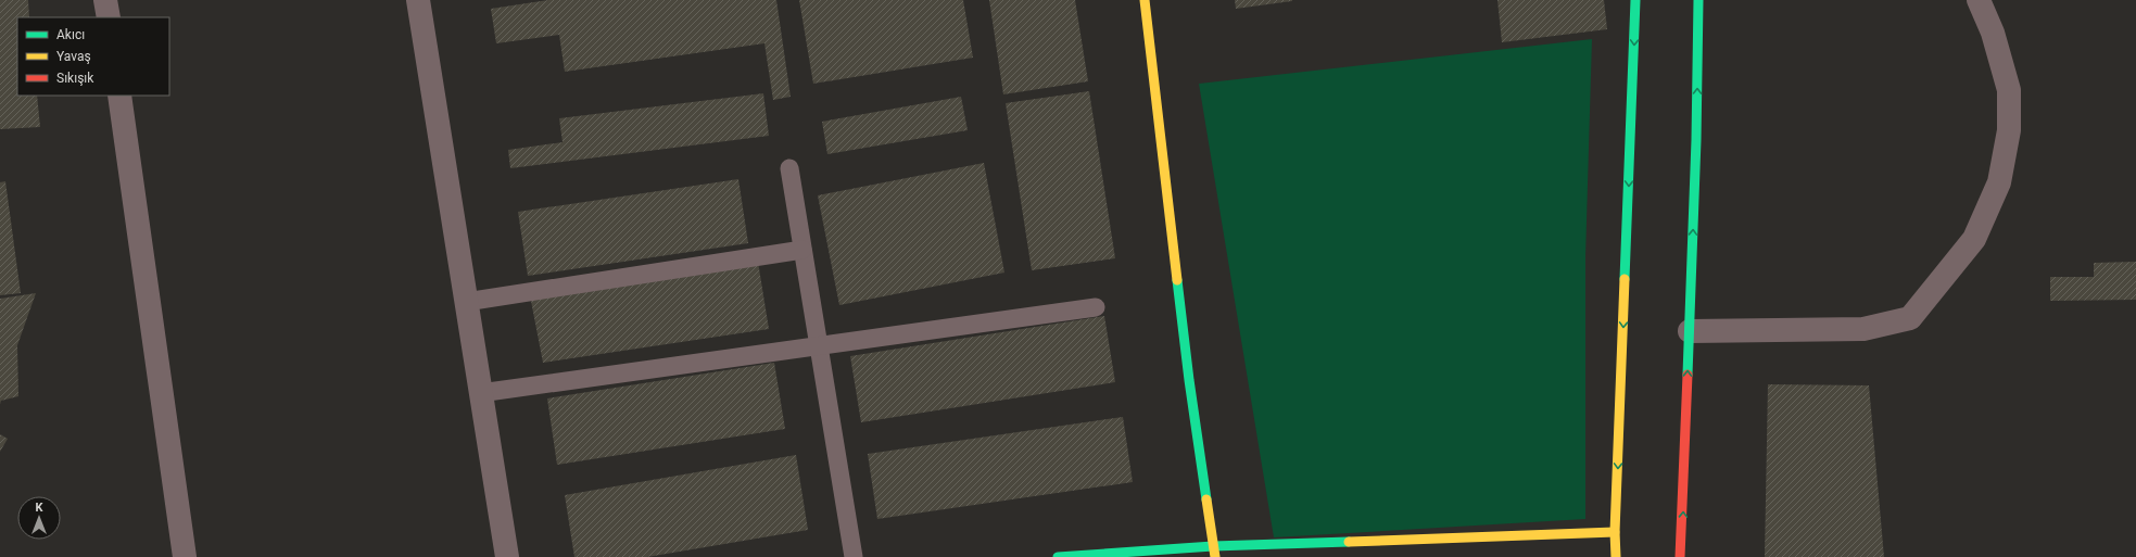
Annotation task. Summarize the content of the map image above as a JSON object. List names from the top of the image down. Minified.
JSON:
{"legend":["Akıcı","Yavaş","Sıkışık"],"north":"top"}
